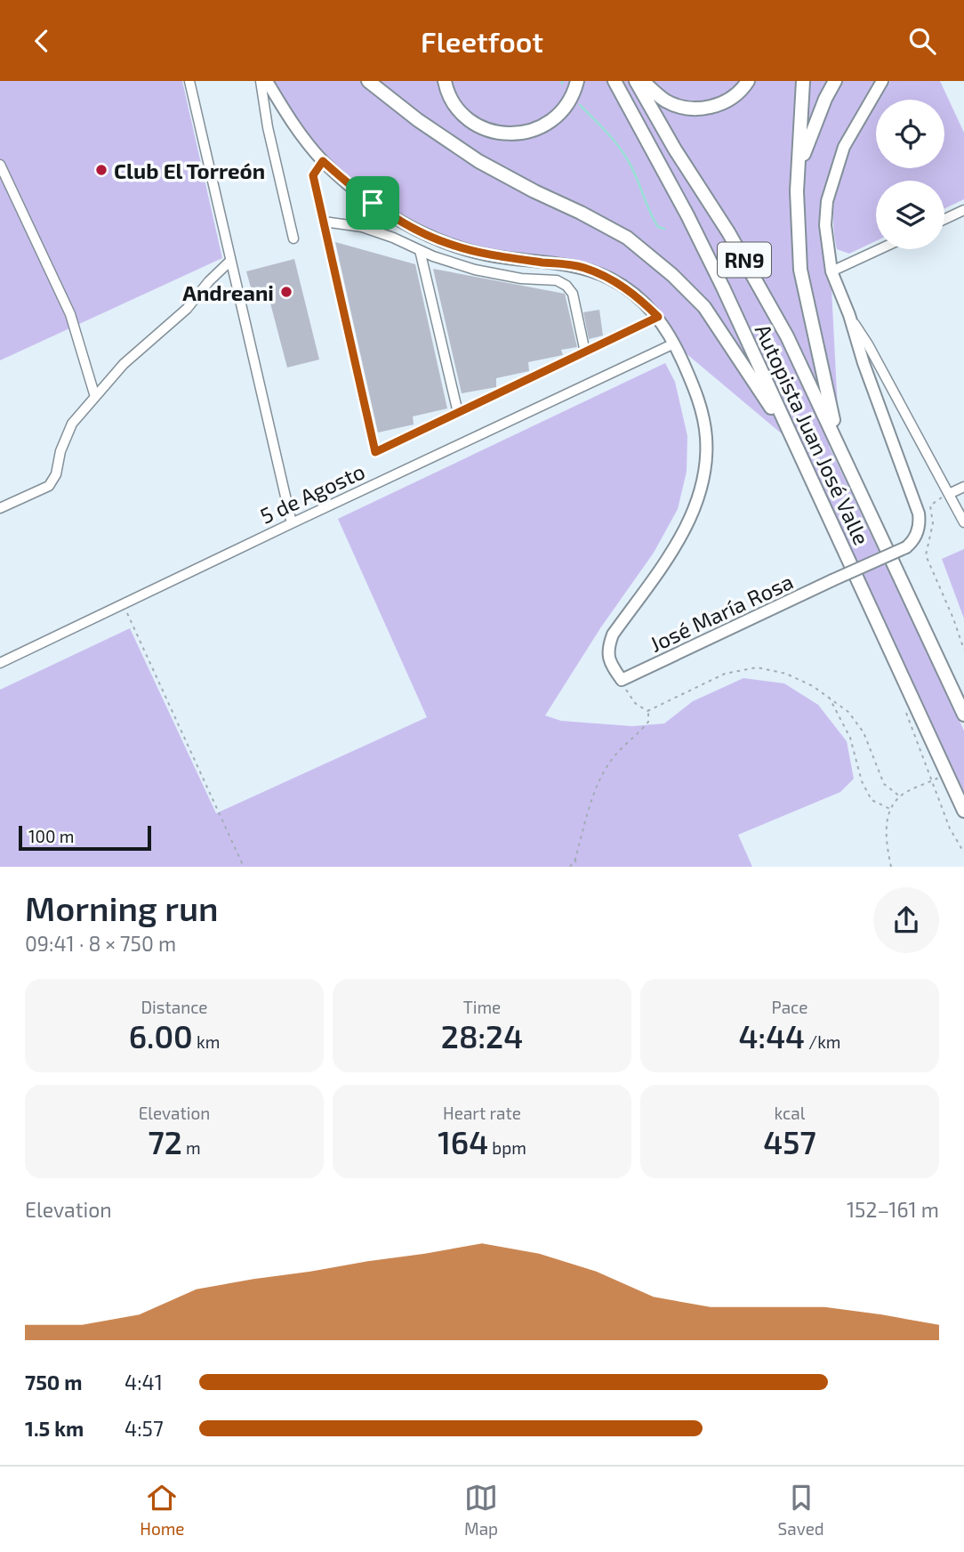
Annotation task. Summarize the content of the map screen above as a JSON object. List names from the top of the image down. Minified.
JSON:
{"streets":{"highway":["RN9","Autopista Juan José Valle"],"main road":["José María Rosa"],"street":["5 de Agosto"]},"crossings":[["5 de Agosto","José María Rosa"]],"places":["Club El Torreón","Andreani"],"scale_bar":"100 m","page":{"header":"Fleetfoot","scale":"100 m","heading":["Morning run","09:41 · 8 × 750 m"],"stats":[["Distance","6.00 km"],["Time","28:24"],["Pace","4:44 /km"],["Elevation","72 m"],["Heart rate","164 bpm"],["kcal","457"]],"chart":["Elevation","152–161 m"],"list":[{"name":"750 m","note":"4:41"},{"name":"1.5 km","note":"4:57"}],"tabs":["Home","Map","Saved"]}}
